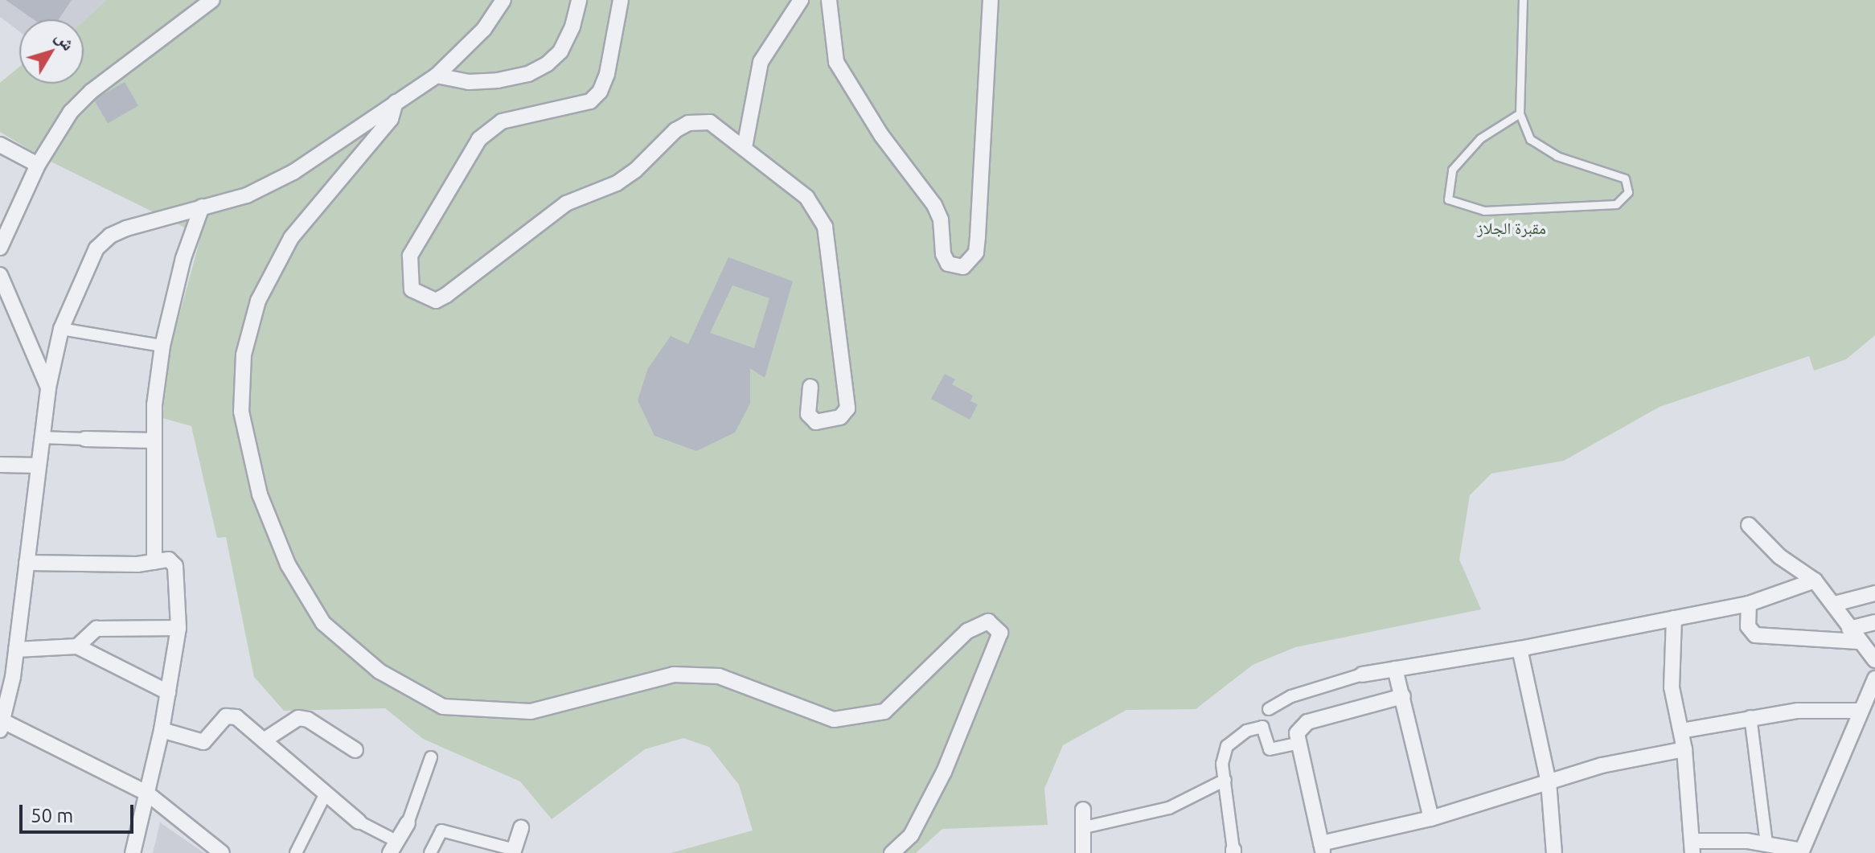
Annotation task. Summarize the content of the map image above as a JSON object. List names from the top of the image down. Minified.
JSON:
{"parks":["مقبرة الجلاز"],"scale_bar":"50 m","north":"top right"}
